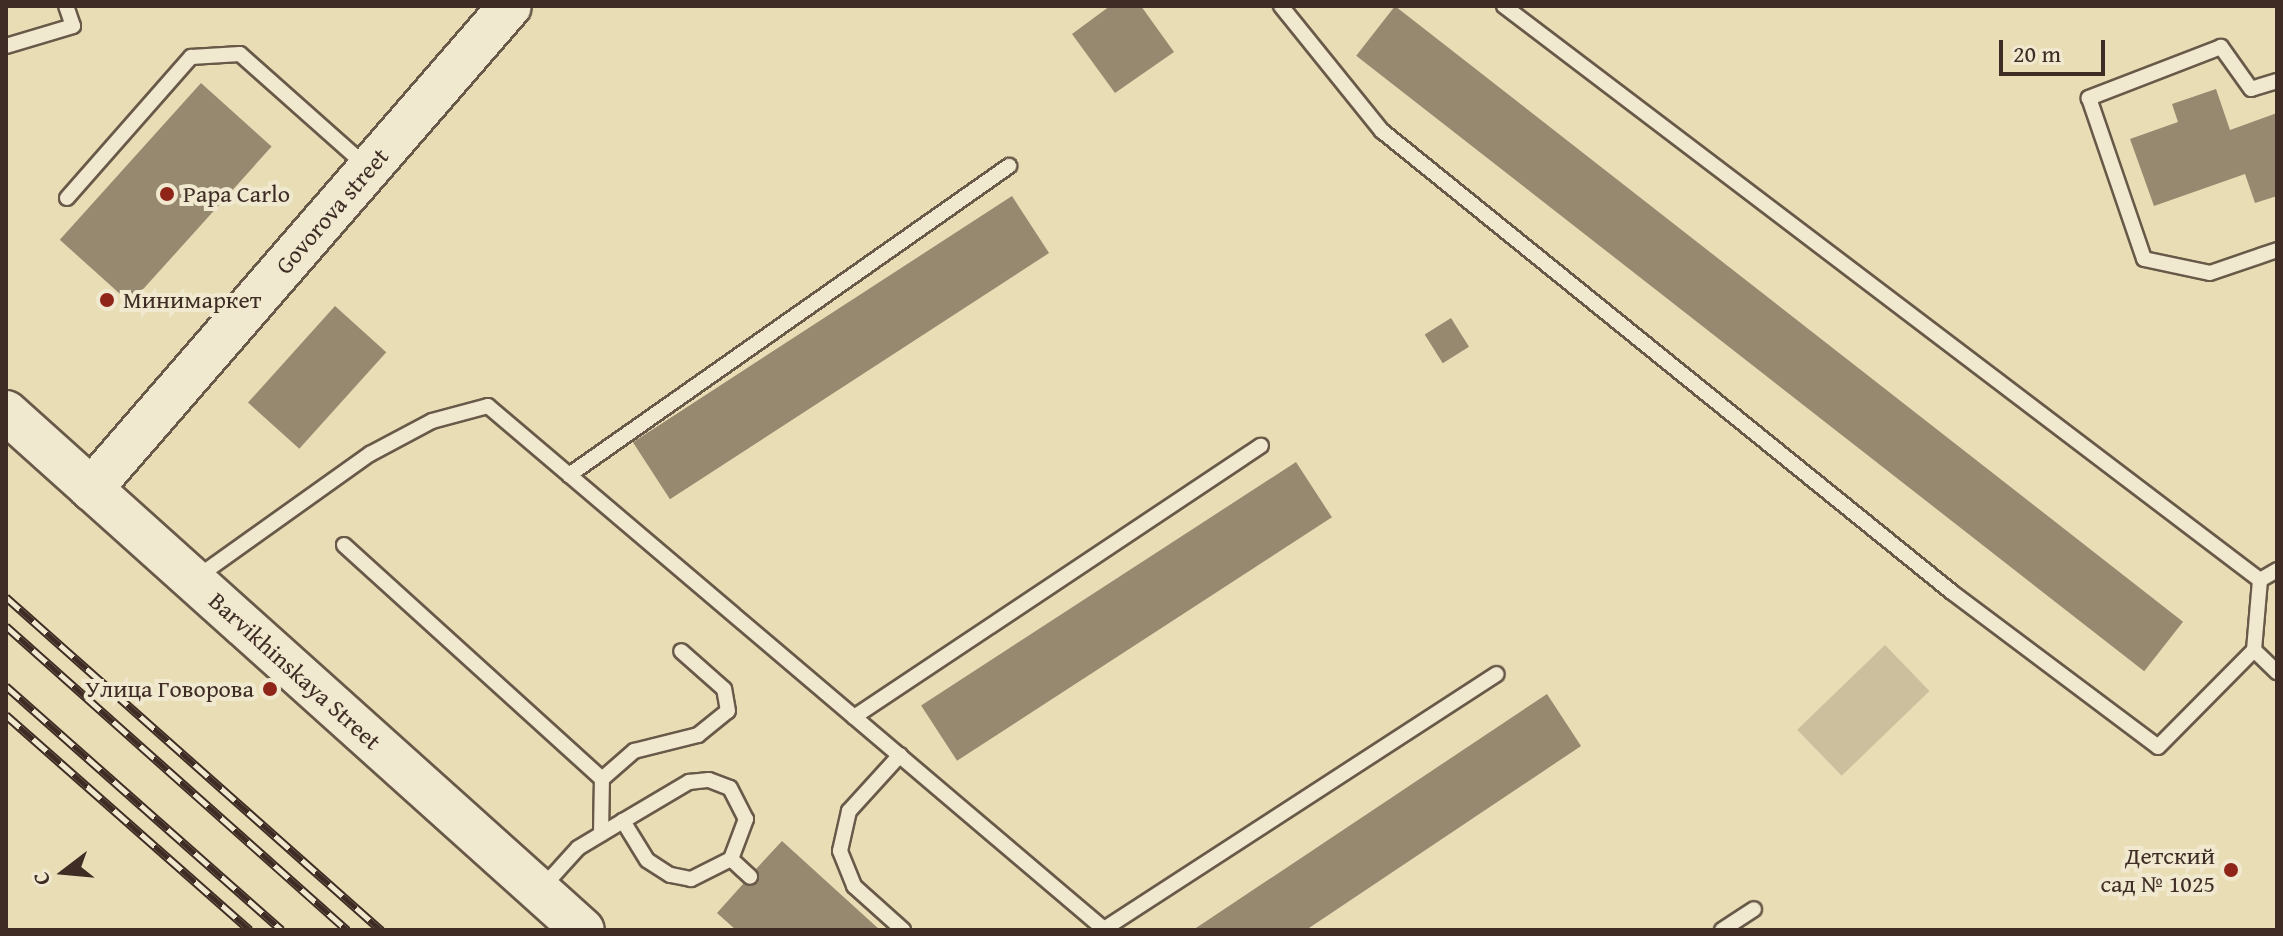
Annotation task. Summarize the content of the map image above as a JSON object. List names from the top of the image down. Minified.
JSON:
{"streets":{"street":["Govorova street","Barvikhinskaya Street"]},"crossings":[["Govorova street","Barvikhinskaya Street"]],"places":["Papa Carlo","Минимаркет","Улица Говорова","Детский сад № 1025"],"scale_bar":"20 m","north":"left"}
